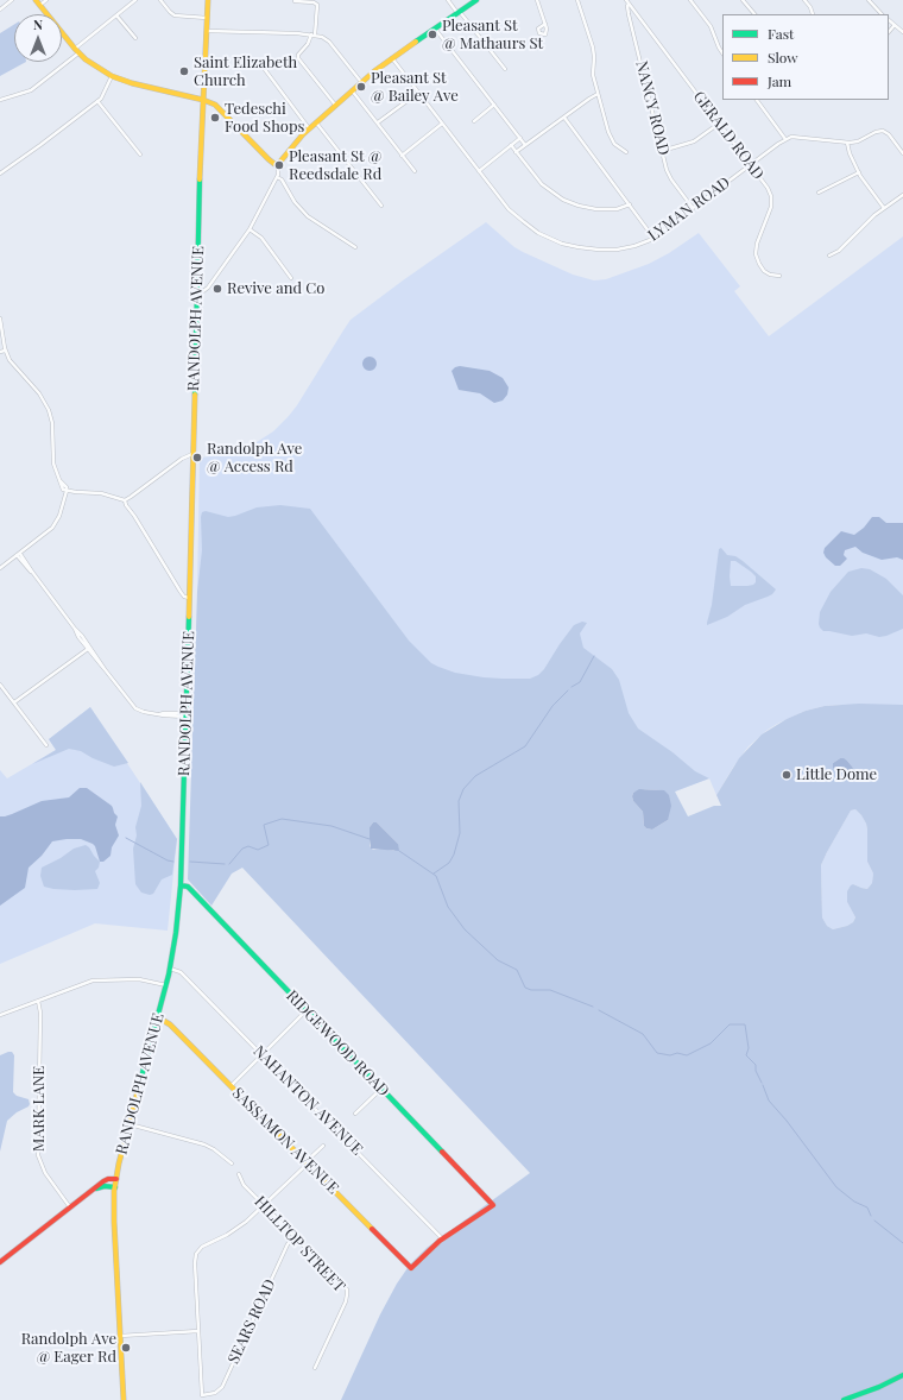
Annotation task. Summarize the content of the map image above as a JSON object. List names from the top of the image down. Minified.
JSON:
{"streets":{"main road":["RANDOLPH AVENUE","RIDGEWOOD ROAD","SASSAMON AVENUE"],"street":["NANCY ROAD","GERALD ROAD","LYMAN ROAD","NAHANTON AVENUE","MARK LANE","HILLTOP STREET","SEARS ROAD"]},"crossings":[["NANCY ROAD","GERALD ROAD"],["NANCY ROAD","LYMAN ROAD"],["GERALD ROAD","LYMAN ROAD"],["RANDOLPH AVENUE","RIDGEWOOD ROAD"],["RANDOLPH AVENUE","NAHANTON AVENUE"],["RANDOLPH AVENUE","SASSAMON AVENUE"],["RIDGEWOOD ROAD","NAHANTON AVENUE"],["RIDGEWOOD ROAD","SASSAMON AVENUE"],["NAHANTON AVENUE","SASSAMON AVENUE"],["HILLTOP STREET","SEARS ROAD"]],"places":["Pleasant St @ Mathaurs St","Saint Elizabeth Church","Pleasant St @ Bailey Ave","Tedeschi Food Shops","Pleasant St @ Reedsdale Rd","Revive and Co","Randolph Ave @ Access Rd","Little Dome","Randolph Ave @ Eager Rd"],"legend":["Fast","Slow","Jam"],"north":"top"}
